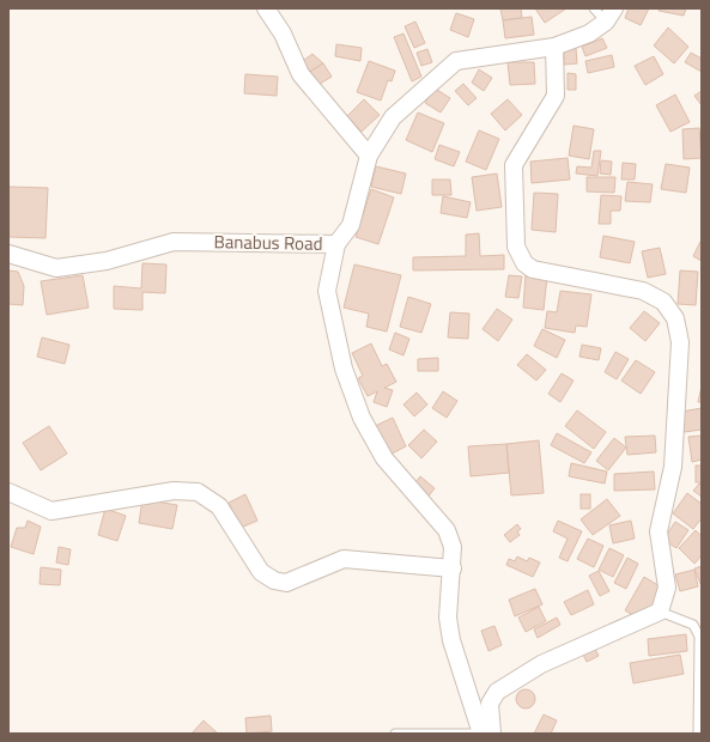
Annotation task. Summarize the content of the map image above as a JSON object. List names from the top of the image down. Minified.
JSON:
{"streets":{"street":["Banabus Road"]}}
